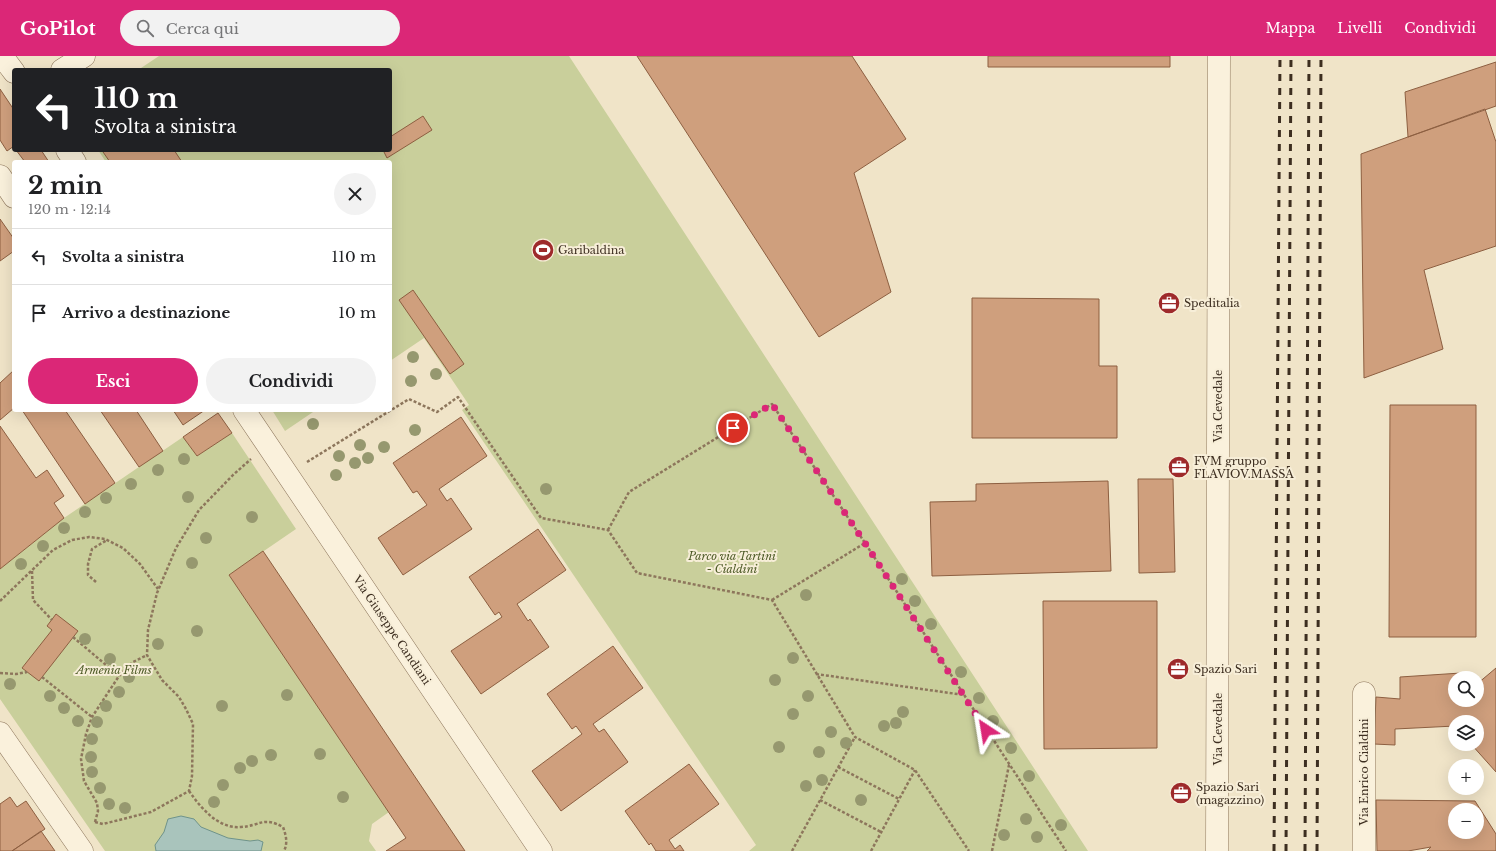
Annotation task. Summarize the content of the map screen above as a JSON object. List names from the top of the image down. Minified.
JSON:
{"streets":{"street":["Via Cevedale","Via Giuseppe Candiani","Via Enrico Cialdini"]},"parks":["Parco via Tartini - Cialdini","Armenia Films"],"places":{"sports":["Garibaldina"],"office":["Speditalia","FVM gruppo FLAVIOV.MASSA","Spazio Sari","Spazio Sari (magazzino)"]},"page":{"header":"GoPilot","search":"Cerca qui","nav":["Mappa","Livelli","Condividi"],"turn":["110 m","Svolta a sinistra"],"heading":["2 min","120 m · 12:14"],"list":[{"name":"Svolta a sinistra","value":"110 m"},{"name":"Arrivo a destinazione","value":"10 m"}],"buttons":["Esci","Condividi"],"map_buttons":["+","−"]}}
